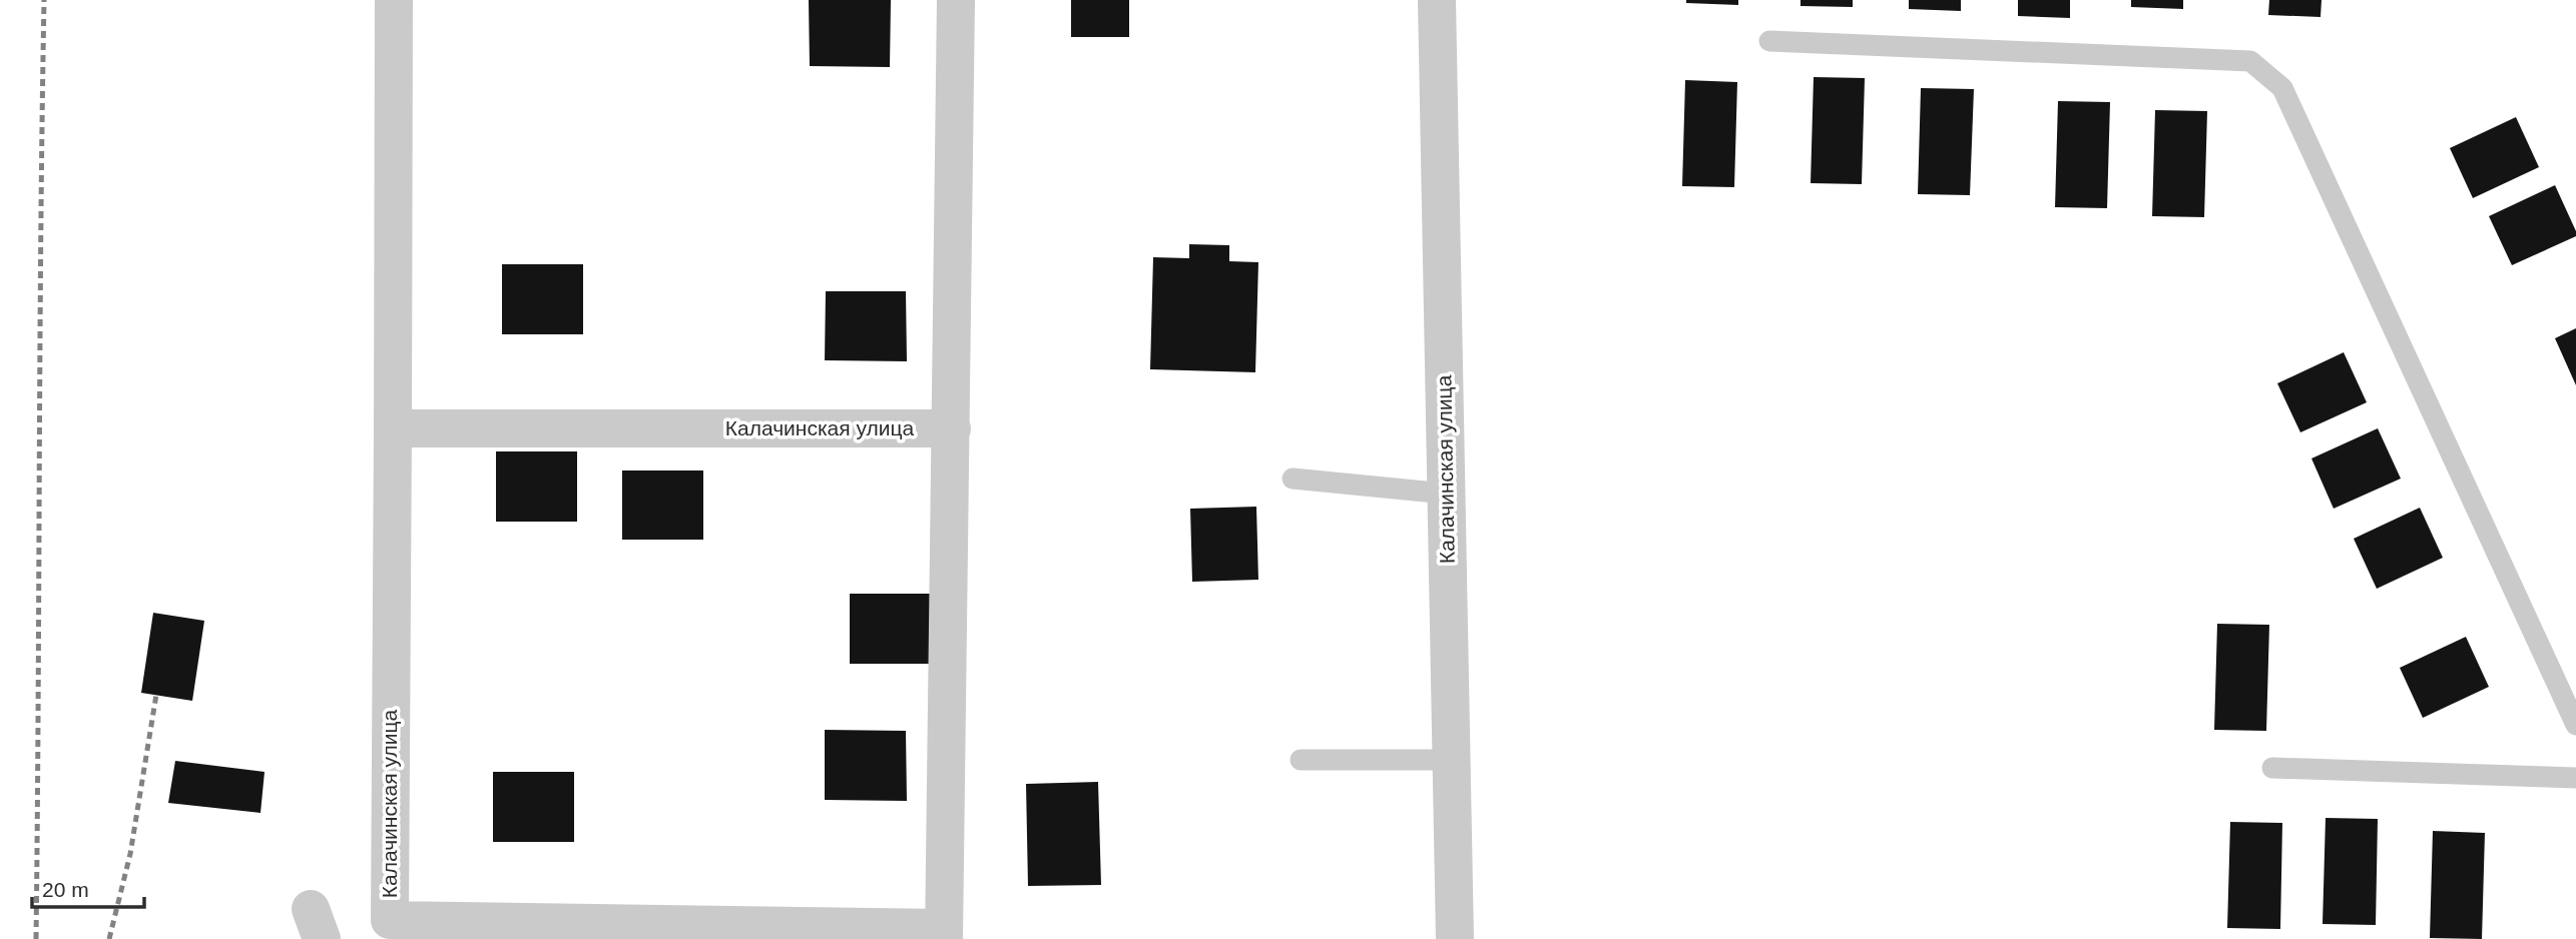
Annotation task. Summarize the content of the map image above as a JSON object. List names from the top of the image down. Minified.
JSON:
{"streets":{"street":["Калачинская улица"]},"scale_bar":"20 m"}
